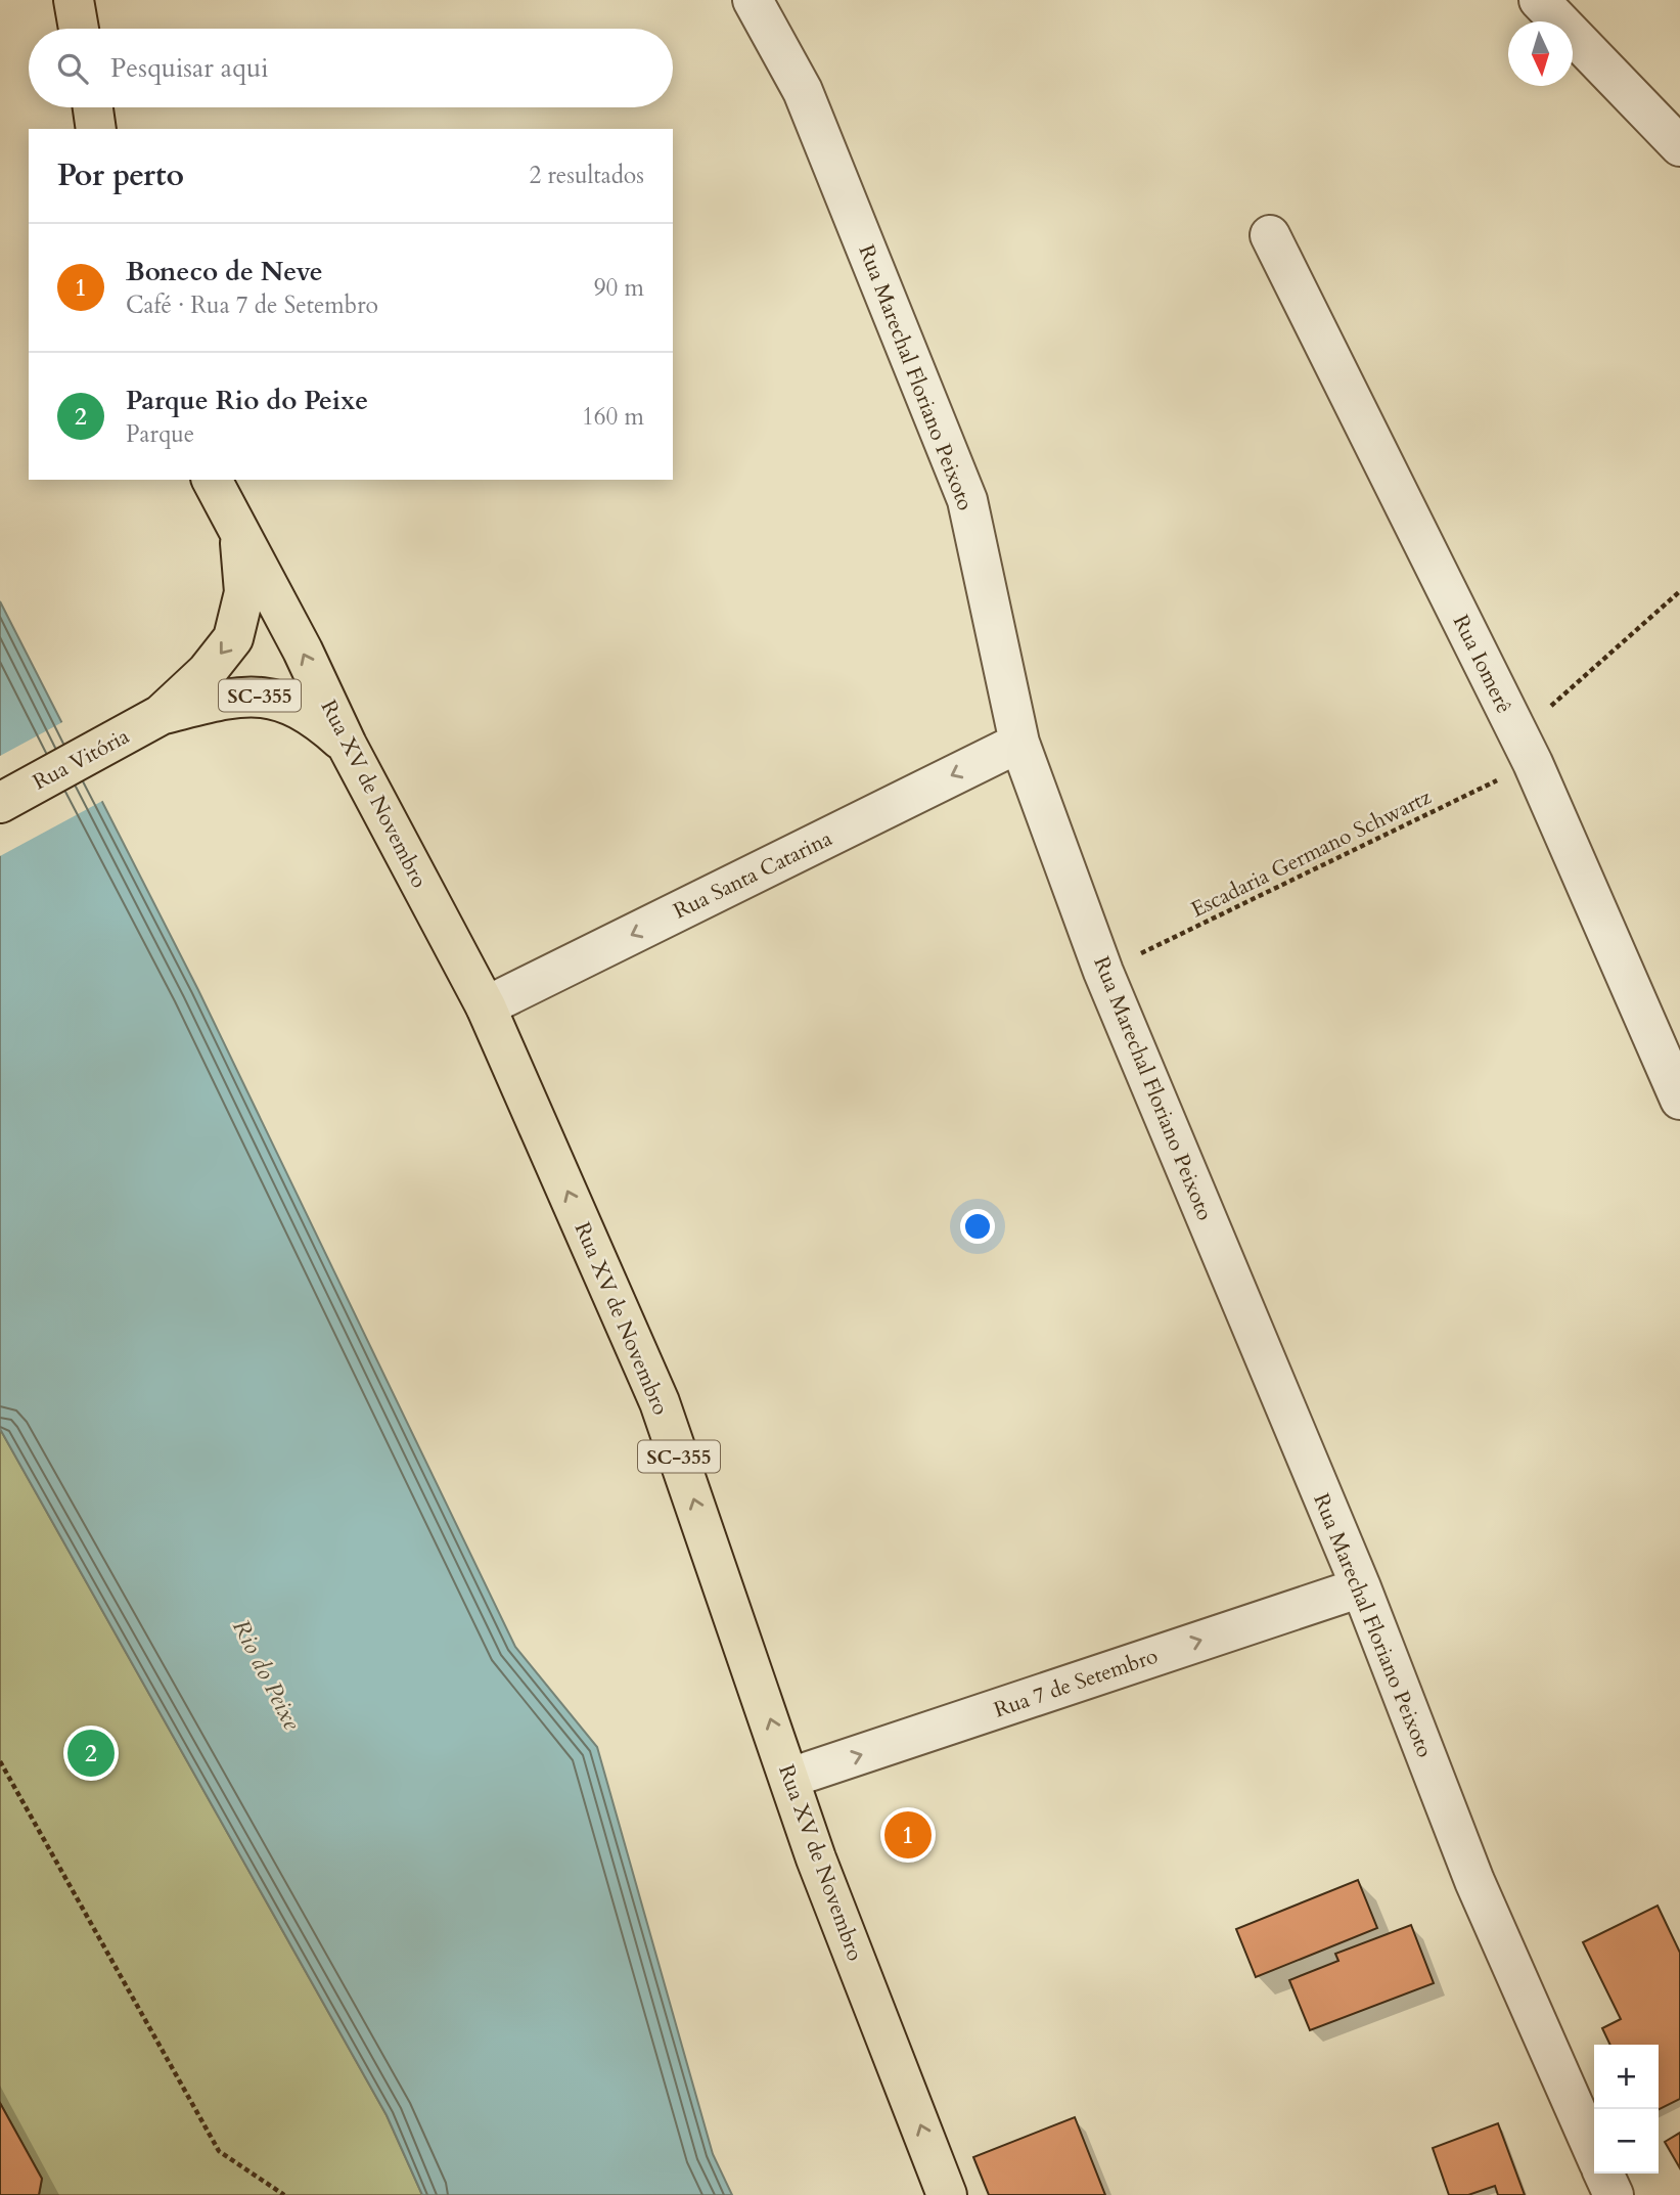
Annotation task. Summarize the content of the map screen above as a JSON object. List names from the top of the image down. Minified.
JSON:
{"streets":{"main road":["SC-355","Rua Vitória","Rua XV de Novembro"],"street":["Rua Marechal Floriano Peixoto","Rua Iomerê","Rua Santa Catarina","Rua 7 de Setembro"],"path":["Escadaria Germano Schwartz"]},"crossings":[["Rua Marechal Floriano Peixoto","Escadaria Germano Schwartz"],["Rua Marechal Floriano Peixoto","Rua Santa Catarina"],["Rua Marechal Floriano Peixoto","Rua 7 de Setembro"],["Rua Iomerê","Escadaria Germano Schwartz"],["Rua Vitória","Rua XV de Novembro"],["Rua XV de Novembro","Rua Santa Catarina"],["Rua XV de Novembro","Rua 7 de Setembro"]],"one_way":["Rua XV de Novembro","Rua Santa Catarina","Rua 7 de Setembro"],"water":["Rio do Peixe"],"north":"bottom","page":{"search":"Pesquisar aqui","heading":["Por perto","2 resultados"],"list":[{"mark":"1","name":"Boneco de Neve","note":"Café · Rua 7 de Setembro","value":"90 m"},{"mark":"2","name":"Parque Rio do Peixe","note":"Parque","value":"160 m"}],"pins":["2","1"],"map_buttons":["+","−"]}}
